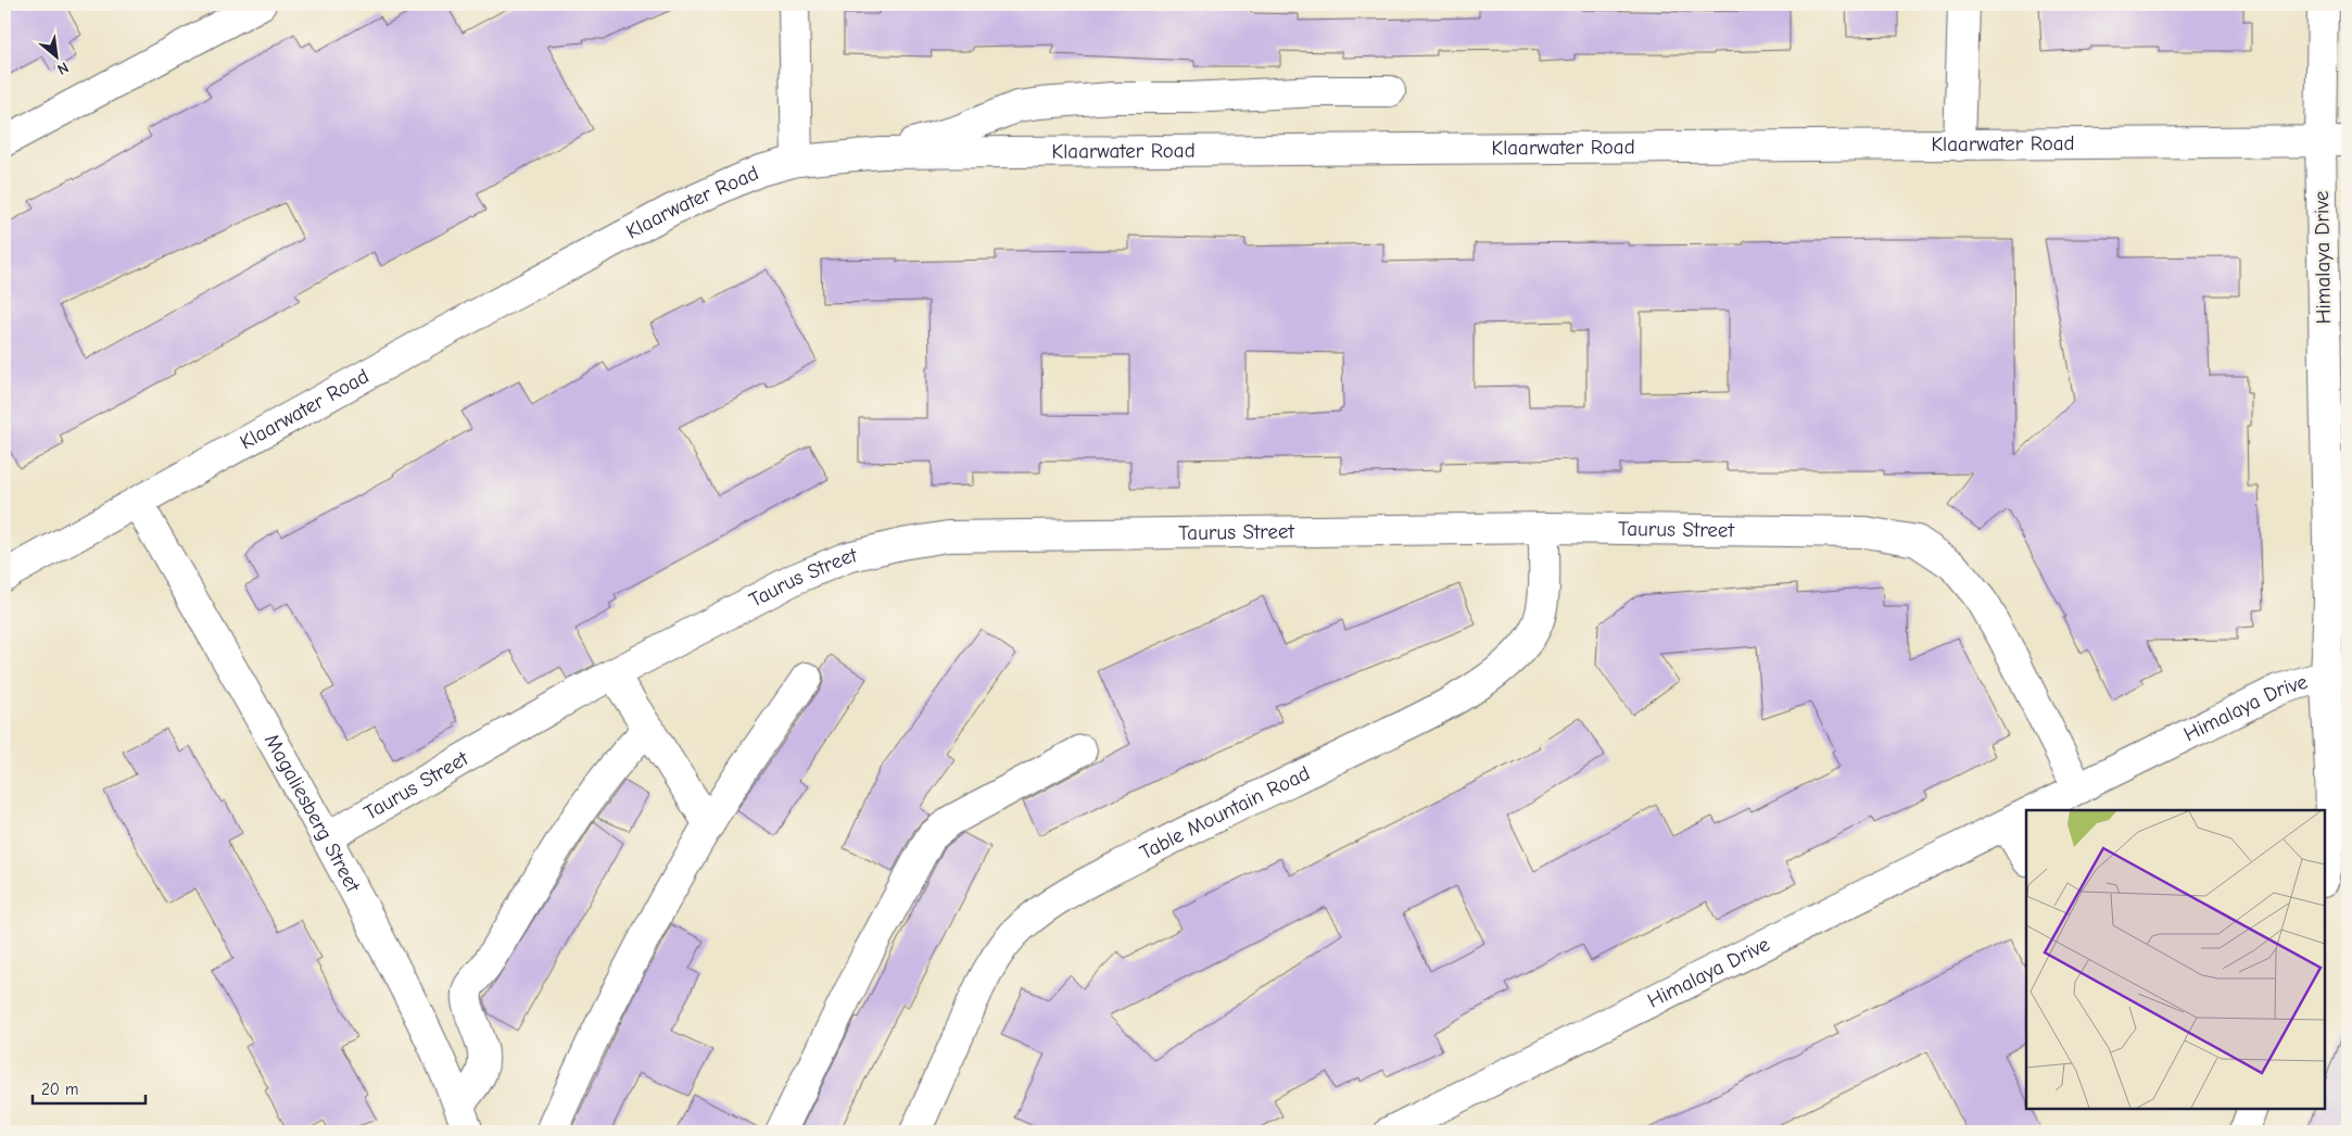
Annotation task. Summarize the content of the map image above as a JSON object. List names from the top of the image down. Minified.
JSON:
{"streets":{"street":["Klaarwater Road","Himalaya Drive","Taurus Street","Magaliesberg Street","Table Mountain Road"]},"crossings":[["Klaarwater Road","Himalaya Drive"],["Klaarwater Road","Magaliesberg Street"],["Himalaya Drive","Taurus Street"],["Taurus Street","Magaliesberg Street"],["Taurus Street","Table Mountain Road"]],"scale_bar":"20 m","north":"bottom right"}
